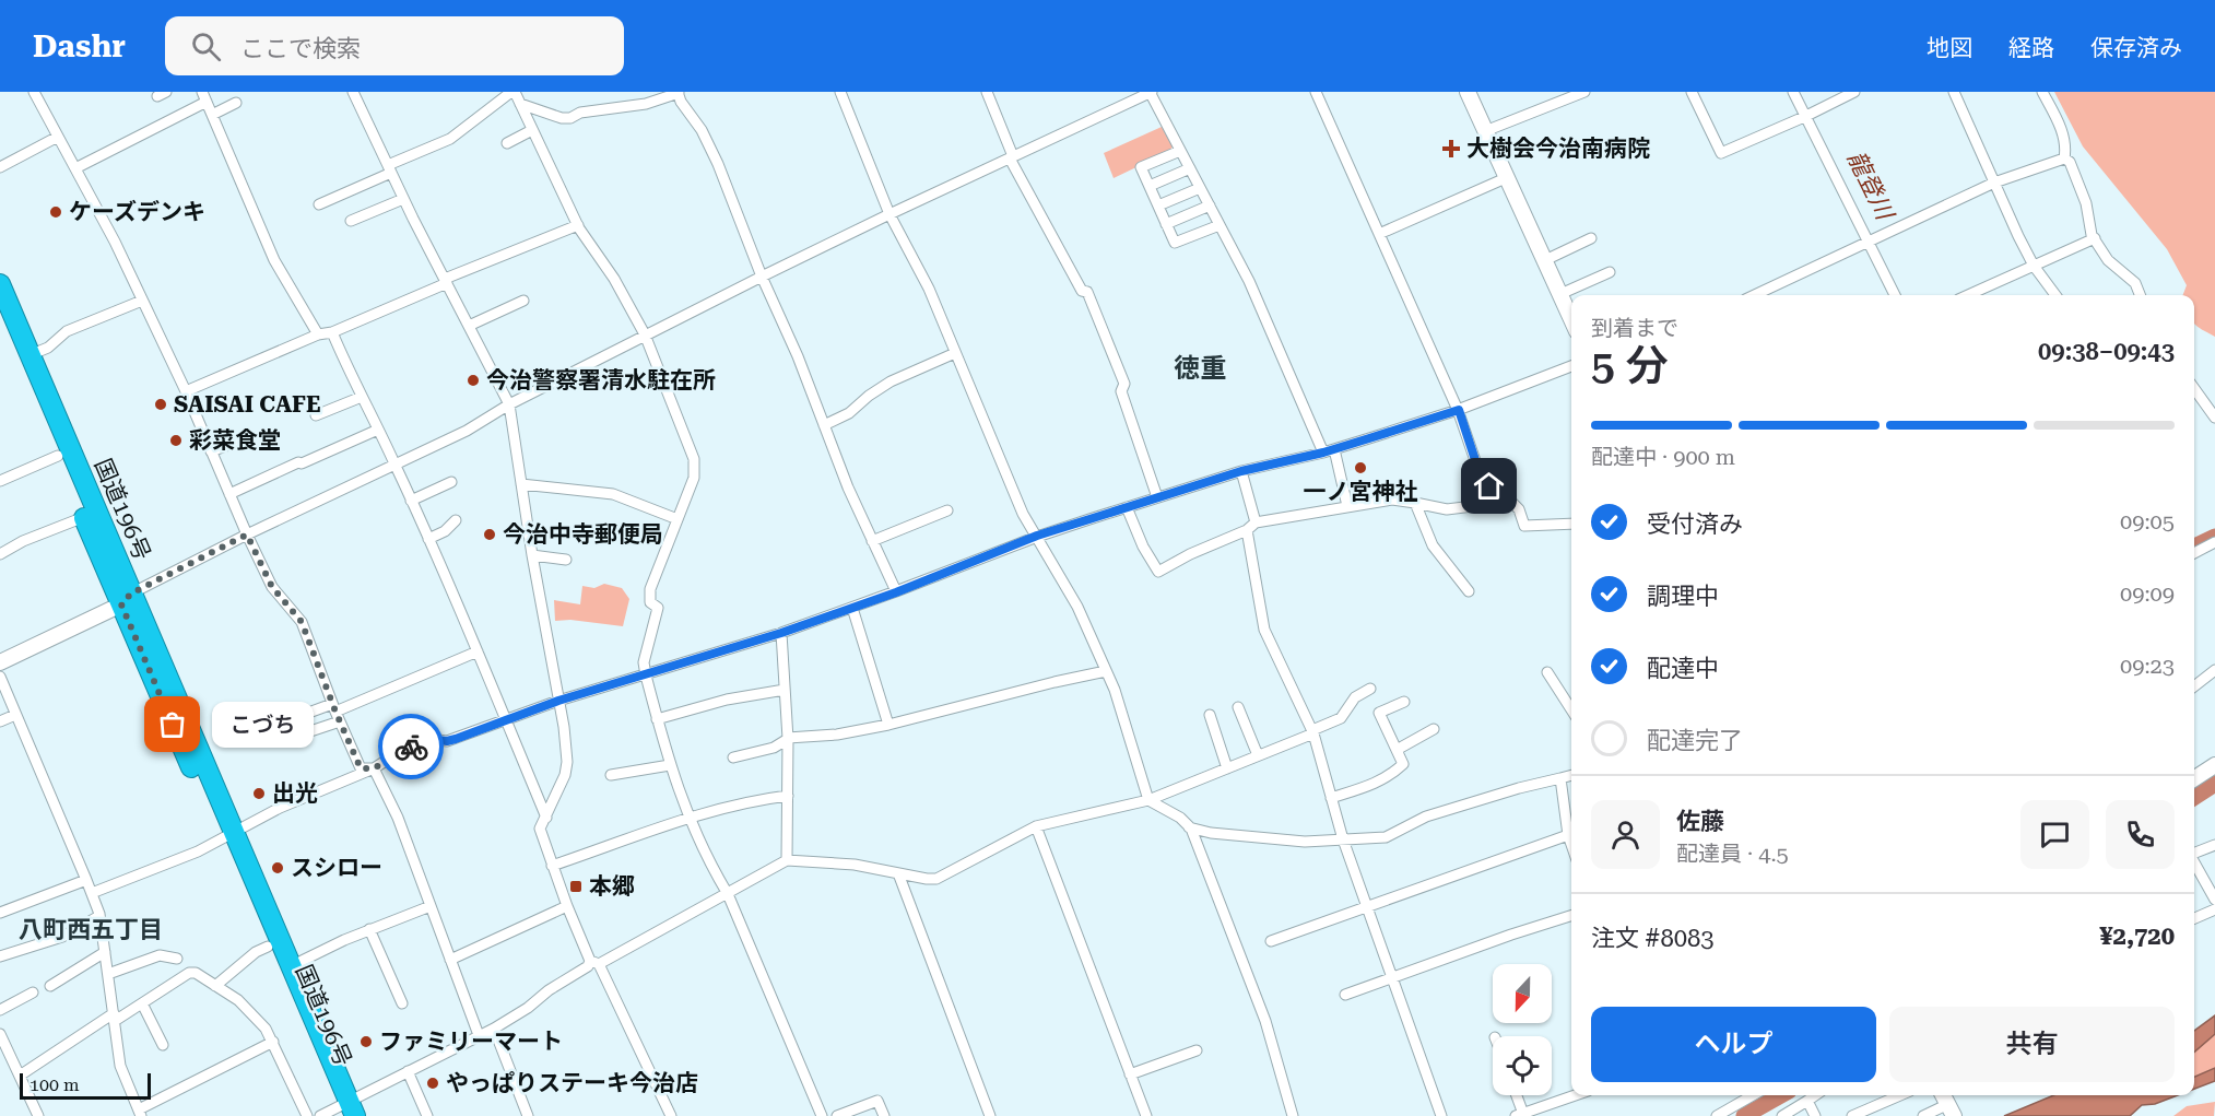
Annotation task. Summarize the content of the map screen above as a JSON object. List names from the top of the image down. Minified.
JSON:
{"streets":{"highway":["国道196号"]},"districts":["徳重","八町西五丁目"],"water":["龍登川"],"places":{"health":["大樹会今治南病院"],"other":["ケーズデンキ","今治警察署清水駐在所","SAISAI CAFE","彩菜食堂","一ノ宮神社","今治中寺郵便局","こづち","出光","スシロー","ファミリーマート","やっぱりステーキ今治店"],"transit":["本郷"]},"scale_bar":"100 m","north":"bottom","page":{"header":"Dashr","search":"ここで検索","nav":["地図","経路","保存済み"],"heading":["5 分","到着まで","09:38–09:43"],"panel":["佐藤","配達員 · 4.5","注文 #8083","¥2,720"],"bar":"配達中 · 900 m","list":[["受付済み","09:05"],["調理中","09:09"],["配達中","09:23"],"配達完了"],"bubble":"こづち","buttons":["ヘルプ","共有"],"scale":"100 m"}}
